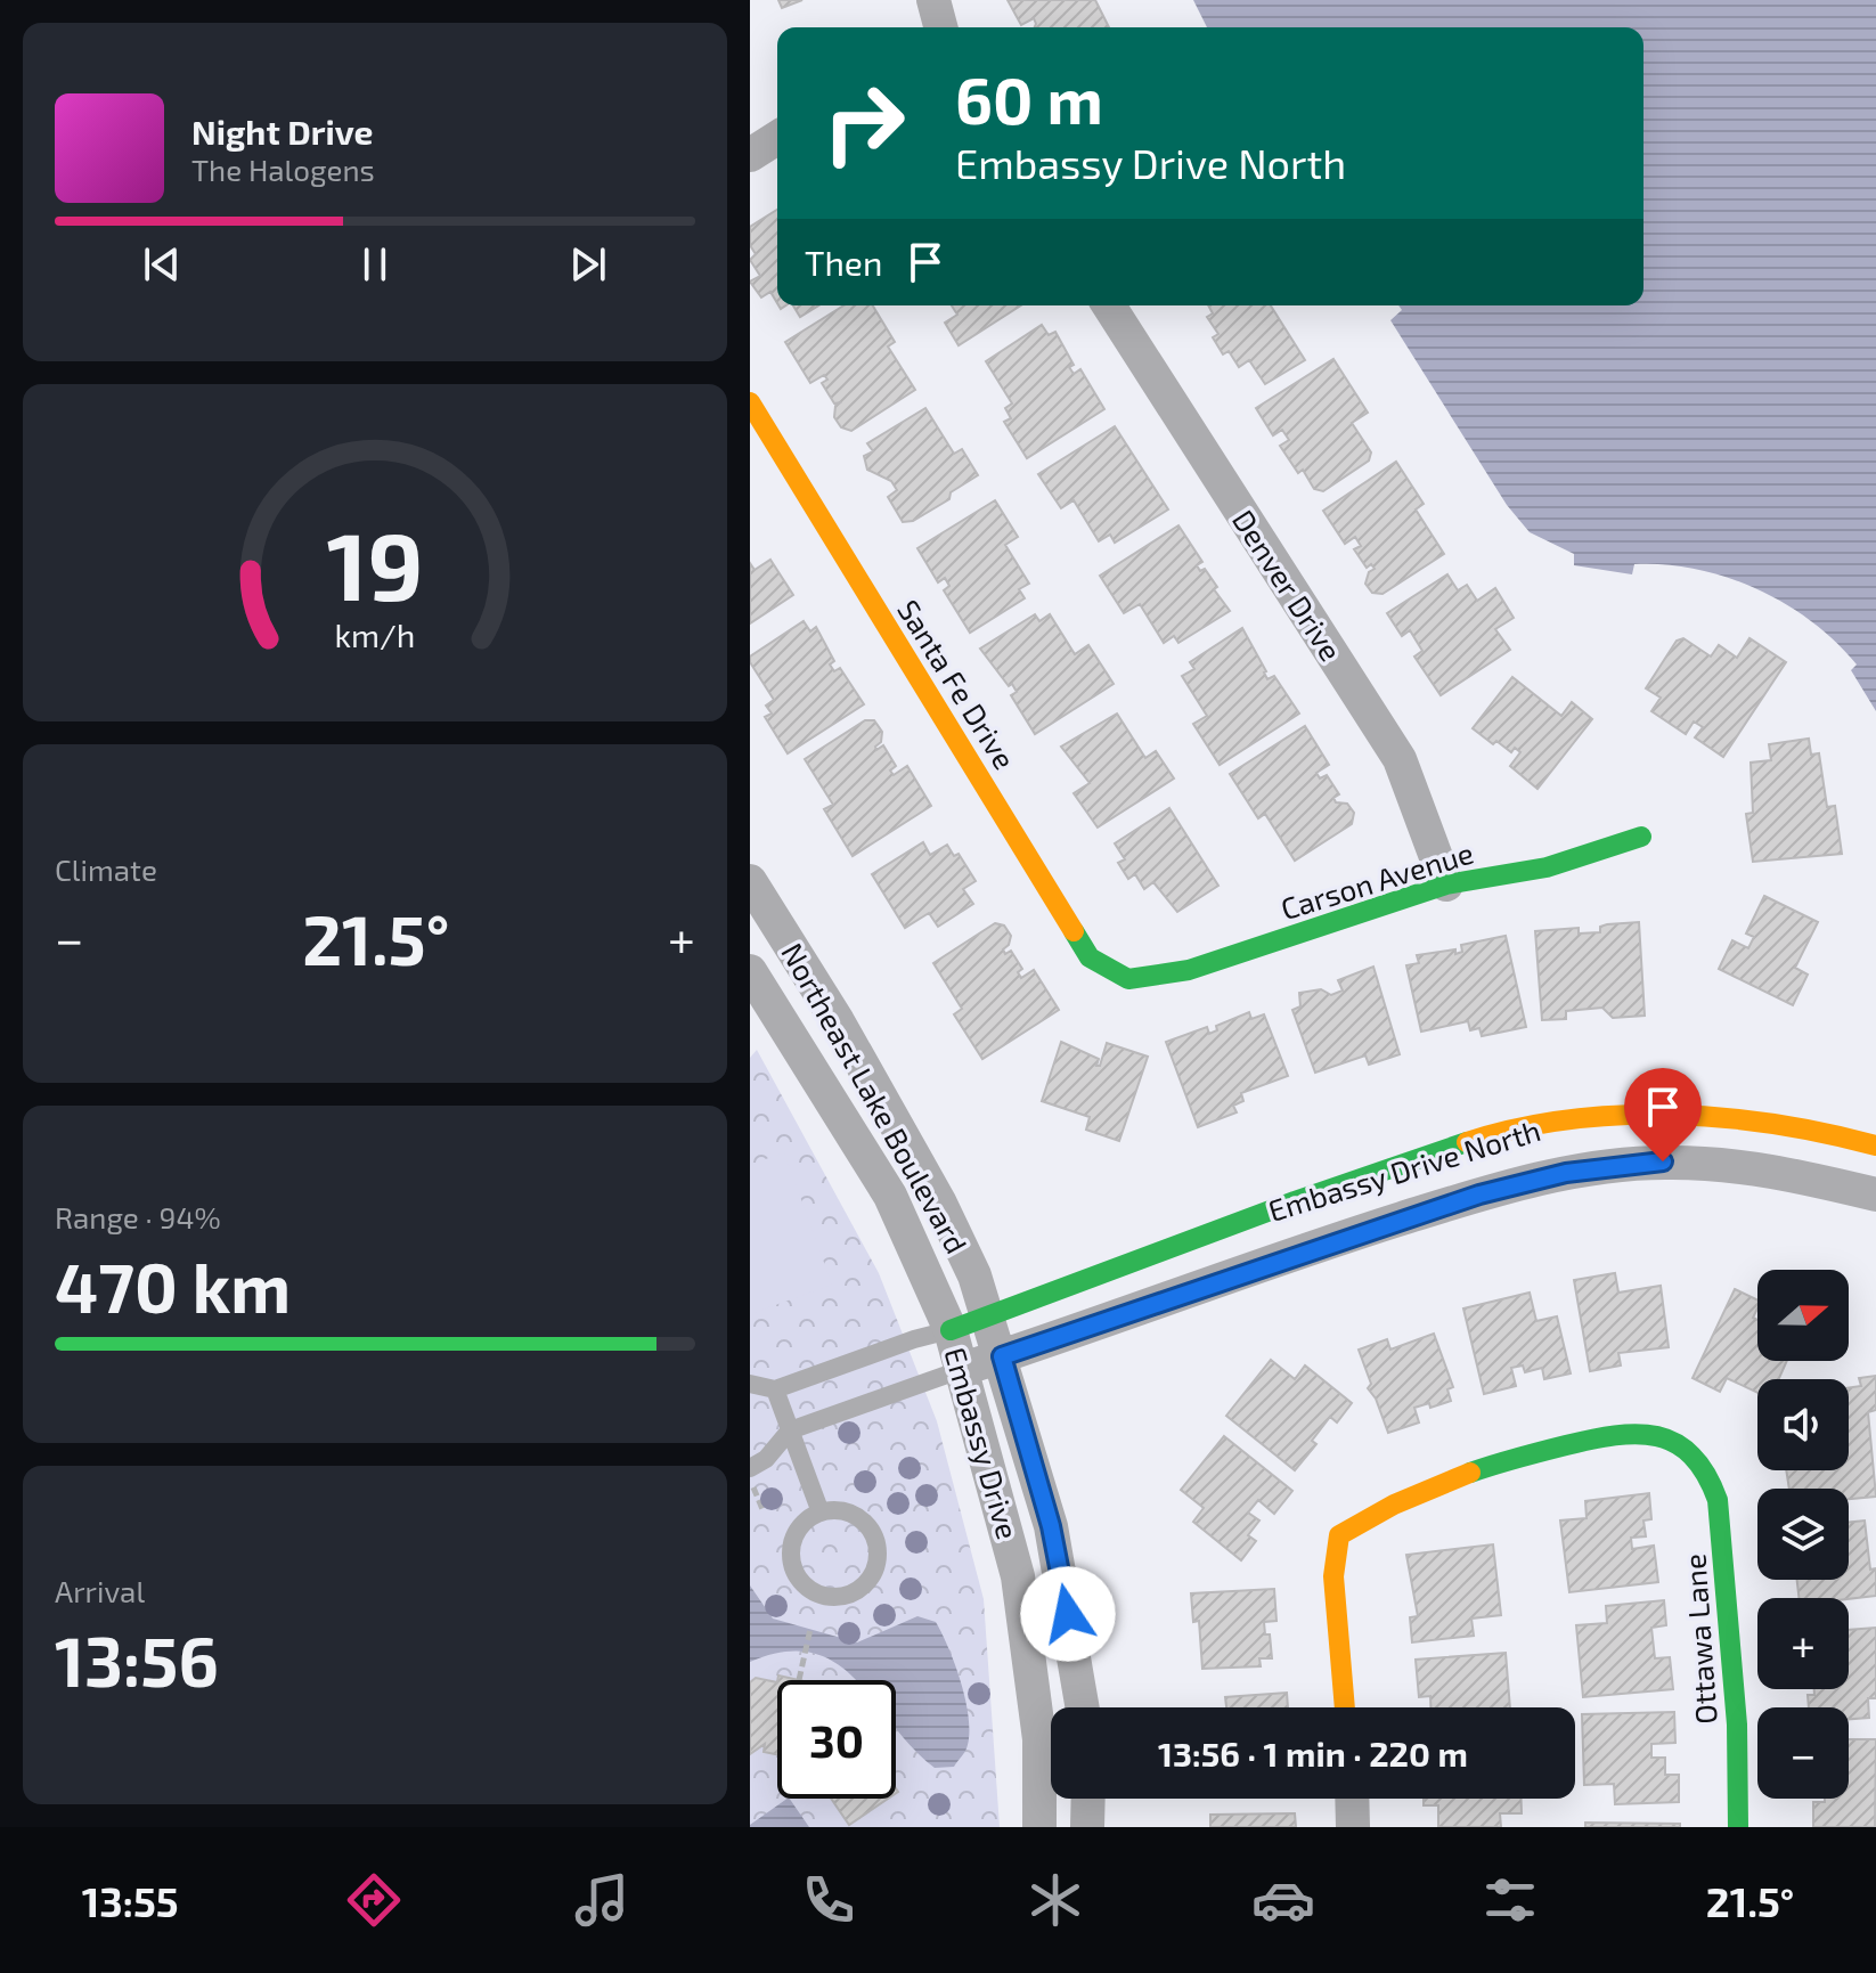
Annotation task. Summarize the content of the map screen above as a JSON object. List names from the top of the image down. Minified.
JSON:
{"streets":{"street":["Denver Drive","Santa Fe Drive","Carson Avenue","Northeast Lake Boulevard","Embassy Drive North","Embassy Drive","Ottawa Lane"]},"crossings":[["Denver Drive","Carson Avenue"],["Santa Fe Drive","Carson Avenue"],["Northeast Lake Boulevard","Embassy Drive North"],["Northeast Lake Boulevard","Embassy Drive"],["Embassy Drive North","Embassy Drive"]],"north":"right","page":{"turn":["60 m","Embassy Drive North"],"song":["Night Drive","The Halogens"],"then":"Then","tile":["Climate",["Range · 94%","470 km"],["Arrival","13:56"]],"heat":["−","21.5°","+"],"map_buttons":["+","−"],"limit":"30","trip":"13:56 · 1 min · 220 m","tabs":["13:55","21.5°"],"gauge":["19","km/h"]}}
